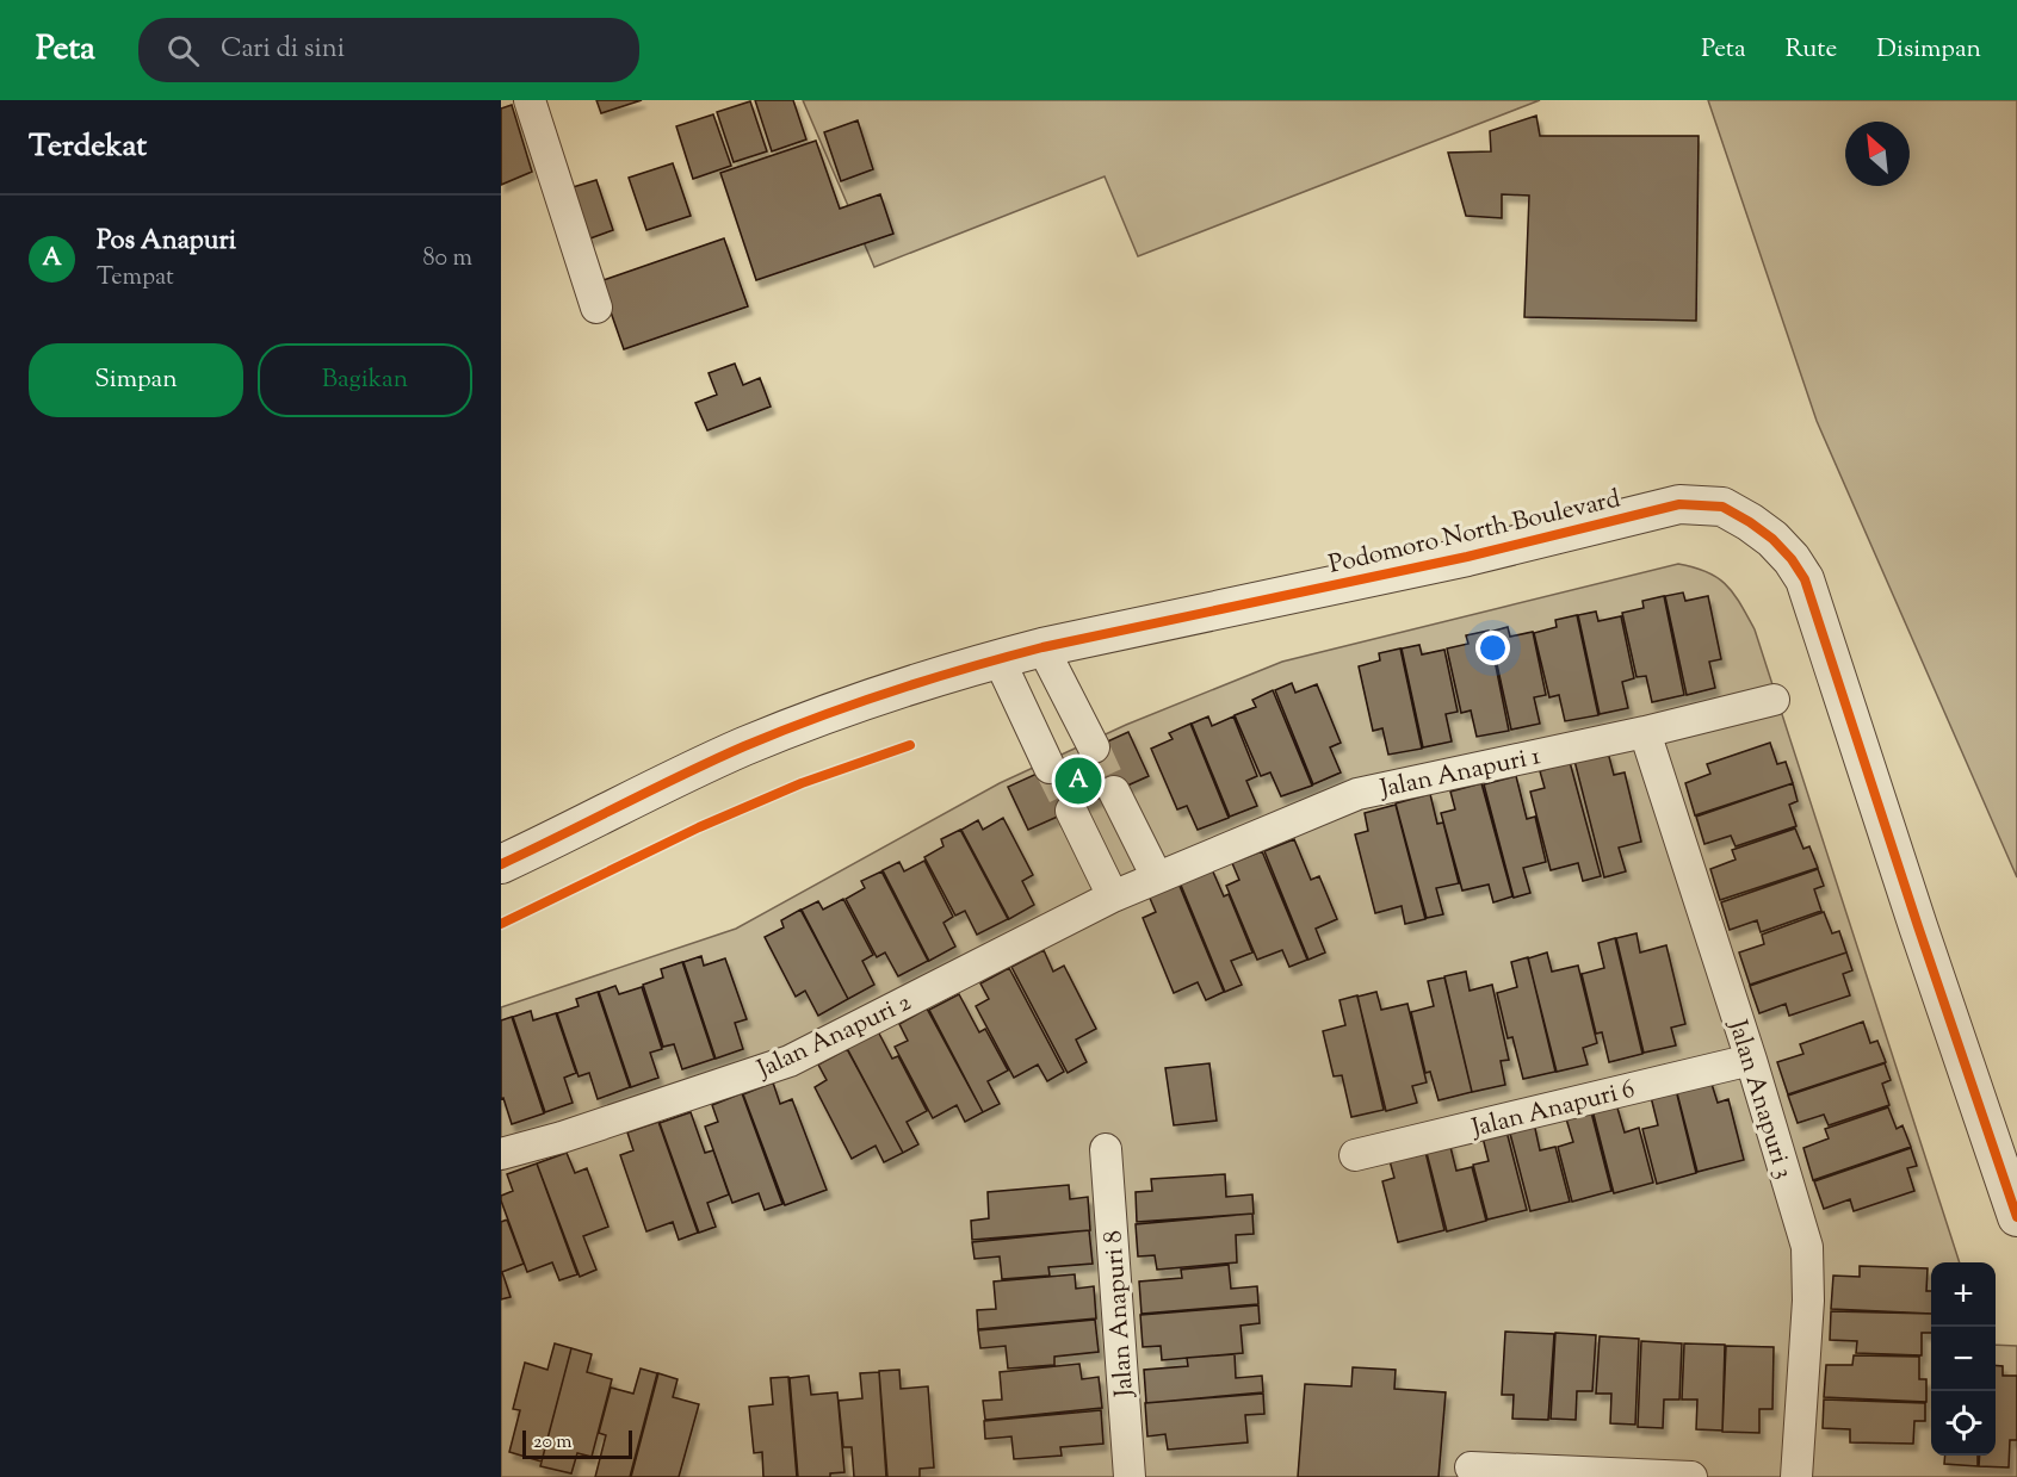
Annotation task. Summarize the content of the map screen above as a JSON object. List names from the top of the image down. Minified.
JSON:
{"streets":{"street":["Podomoro North Boulevard","Jalan Anapuri 1","Jalan Anapuri 2","Jalan Anapuri 3","Jalan Anapuri 6","Jalan Anapuri 8"]},"crossings":[["Jalan Anapuri 1","Jalan Anapuri 2"],["Jalan Anapuri 1","Jalan Anapuri 3"],["Jalan Anapuri 3","Jalan Anapuri 6"]],"scale_bar":"20 m","north":"top left","page":{"header":"Peta","search":"Cari di sini","nav":["Peta","Rute","Disimpan"],"heading":"Terdekat","list":[{"mark":"A","name":"Pos Anapuri","note":"Tempat","value":"80 m"}],"buttons":["Simpan","Bagikan"],"pins":"A","map_buttons":["+","−"],"scale":"20 m"}}
